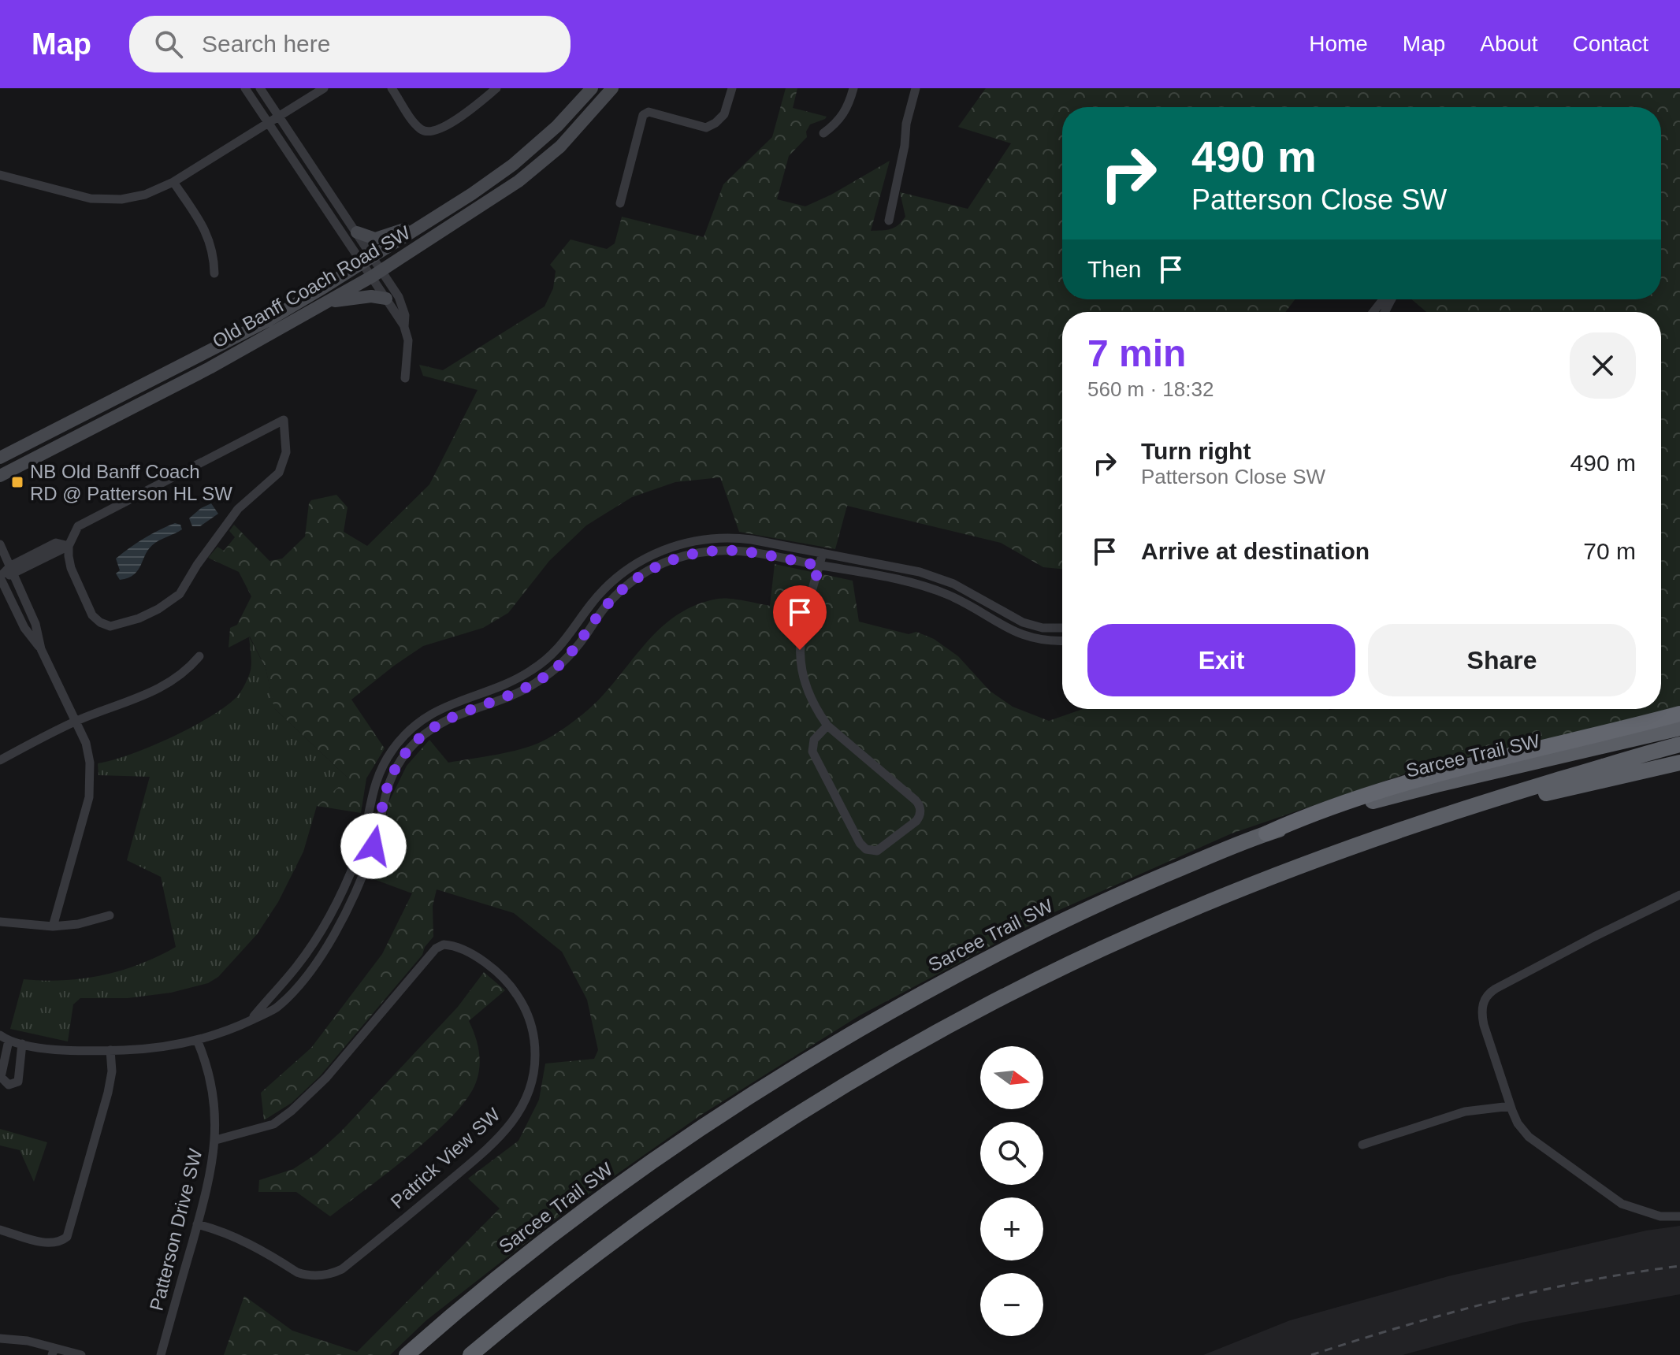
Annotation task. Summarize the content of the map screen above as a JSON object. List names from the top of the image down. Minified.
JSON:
{"streets":{"highway":["Sarcee Trail SW"],"main road":["Old Banff Coach Road SW"],"street":["Patrick View SW","Patterson Drive SW"]},"crossings":[["Patrick View SW","Patterson Drive SW"]],"places":{"transit":["NB Old Banff Coach RD @ Patterson HL SW"]},"north":"right","page":{"header":"Map","search":"Search here","nav":["Home","Map","About","Contact"],"turn":["490 m","Patterson Close SW"],"then":"Then","heading":["7 min","560 m · 18:32"],"list":[{"name":"Turn right","note":"Patterson Close SW","value":"490 m"},{"name":"Arrive at destination","value":"70 m"}],"buttons":["Exit","Share"],"map_buttons":["+","−"]}}
